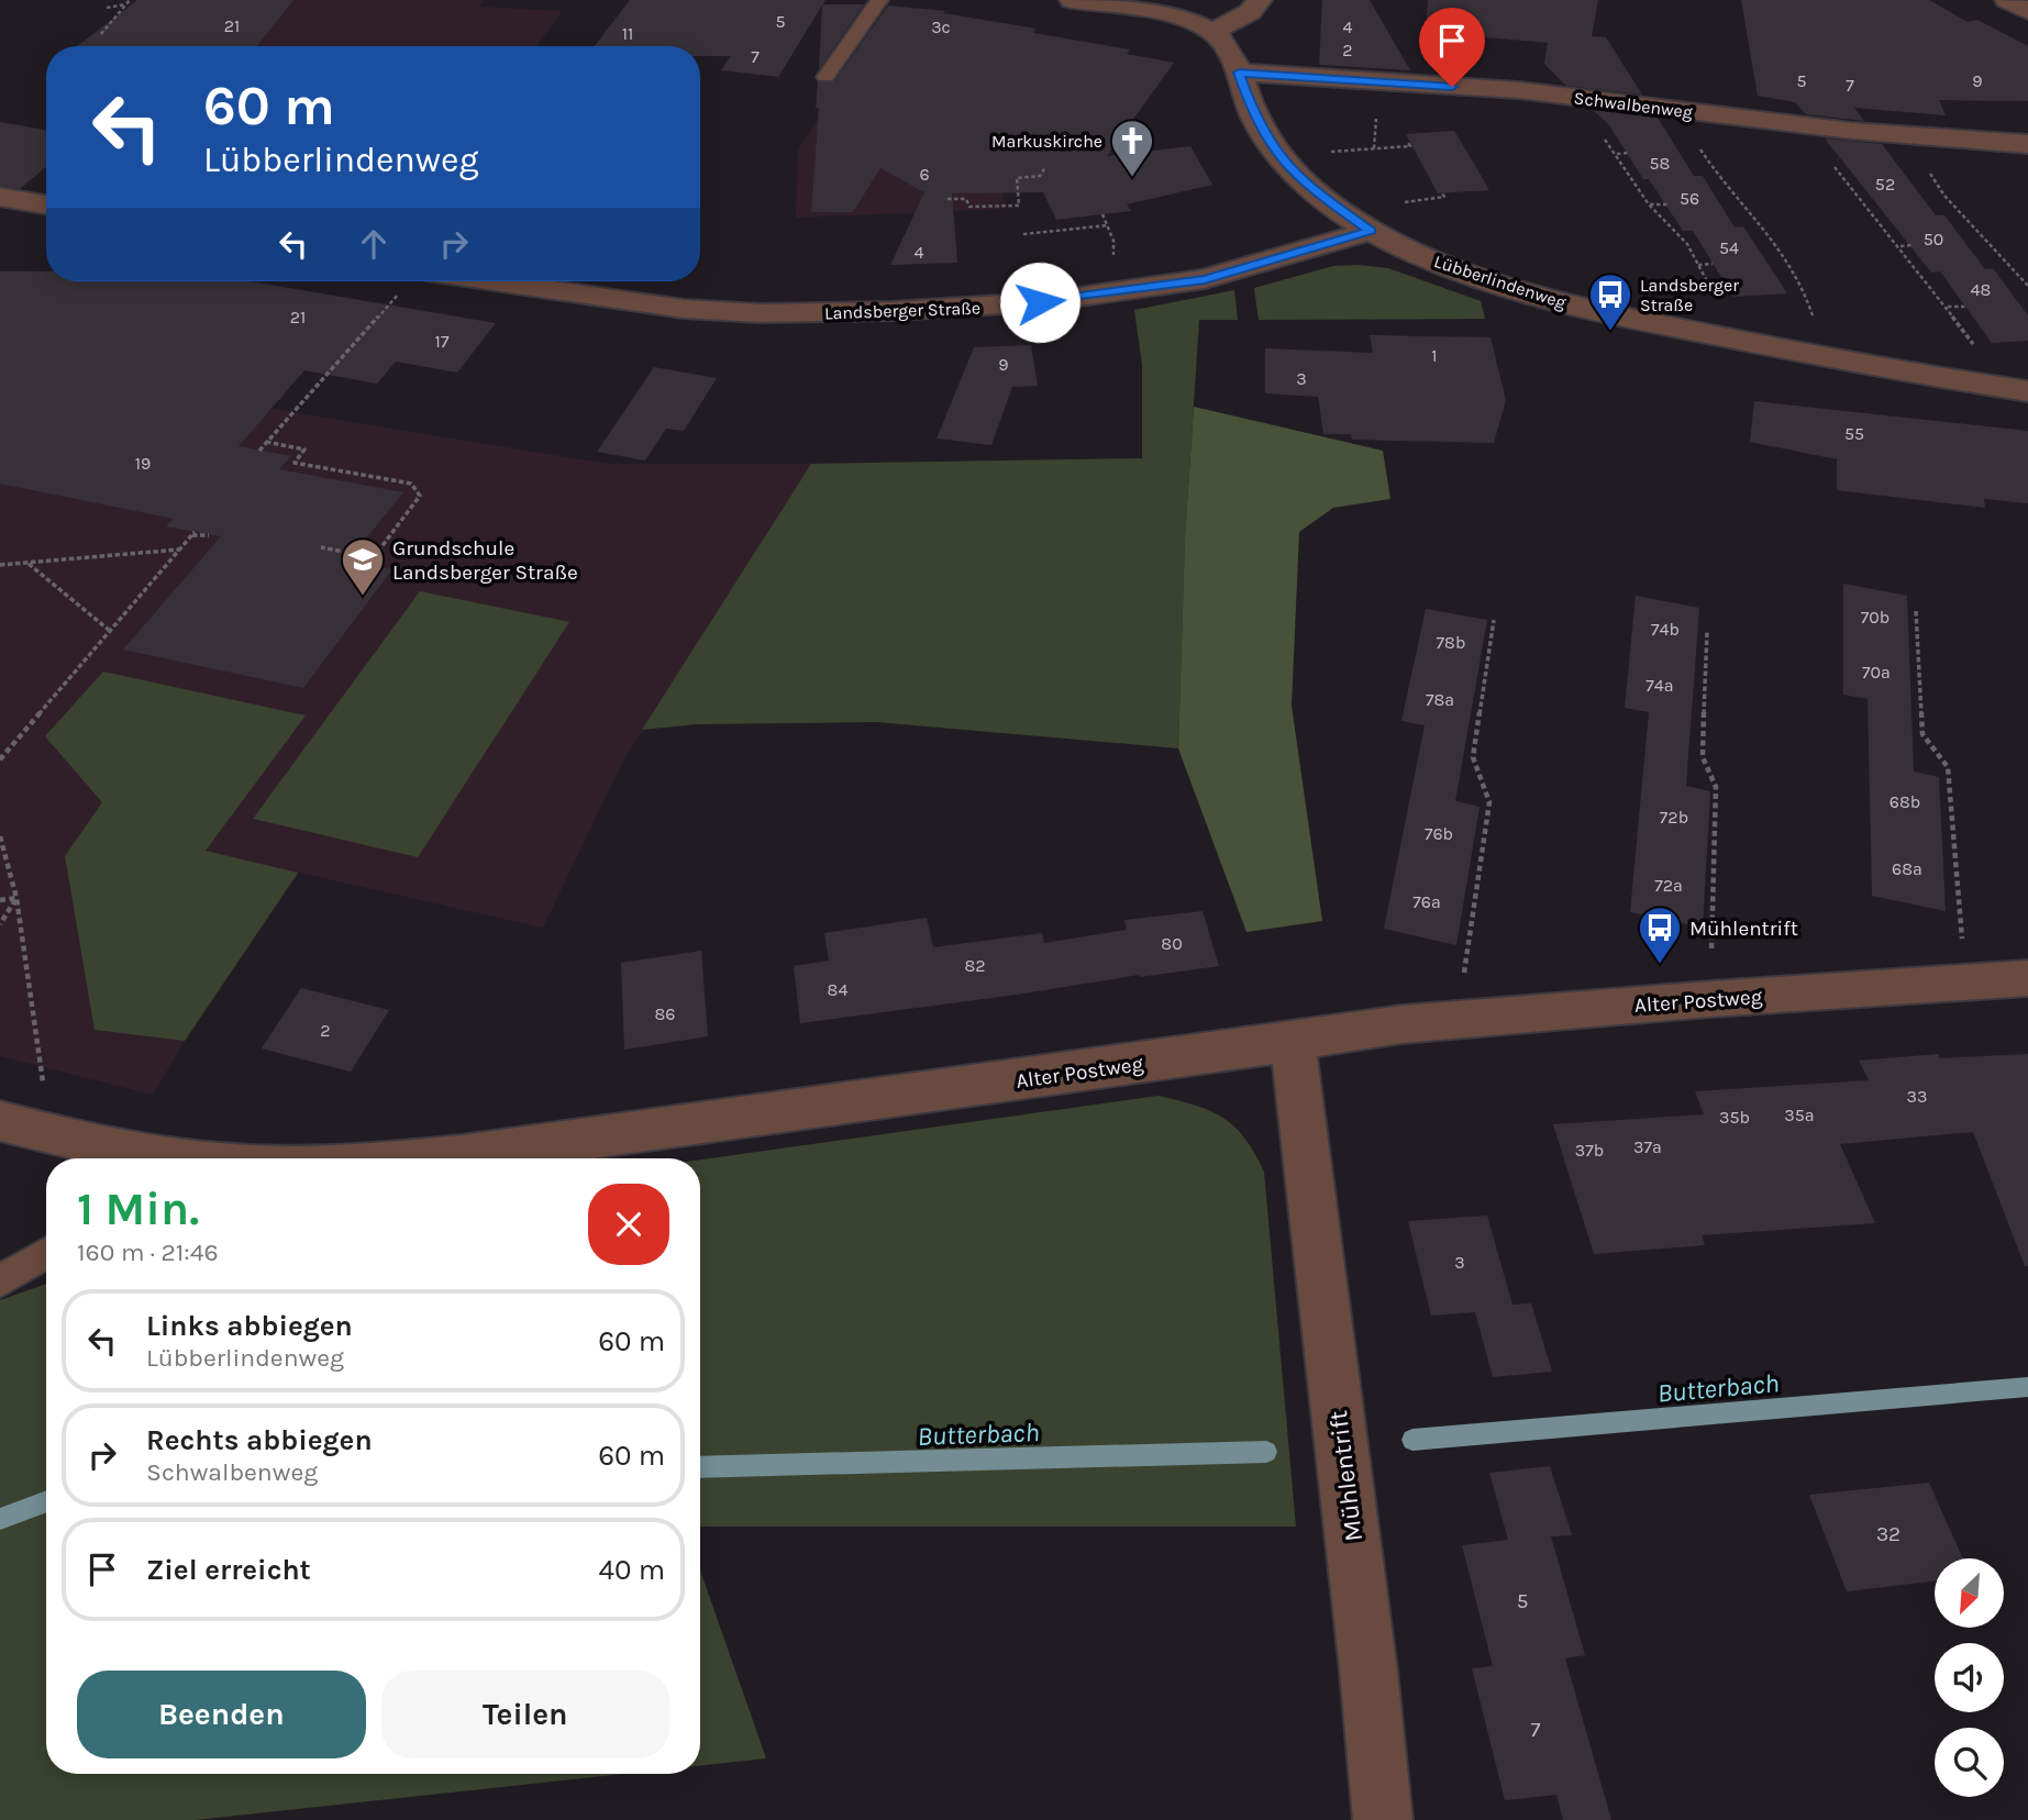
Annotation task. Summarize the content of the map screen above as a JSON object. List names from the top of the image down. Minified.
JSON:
{"streets":{"street":["Schwalbenweg","Lübberlindenweg","Landsberger Straße","Alter Postweg","Mühlentrift"]},"crossings":[["Schwalbenweg","Lübberlindenweg"],["Lübberlindenweg","Landsberger Straße"],["Alter Postweg","Mühlentrift"]],"water":["Butterbach"],"places":{"church":["Markuskirche"],"bus stop":["Landsberger Straße","Mühlentrift"],"school or university":["Grundschule Landsberger Straße"]},"house_numbers":["5","21","3c","4","11","2","7","5","9","7","58","6","52","56","50","54","4","48","21","17","1","9","3","55","19","70b","74b","78b","70a","74a","78a","68b","72b","76b","68a","72a","76a","80","82","84","86","2","33","35a","35b","37a","37b","3","32","5","7"],"north":"bottom left","page":{"turn":["60 m","Lübberlindenweg"],"heading":["1 Min.","160 m · 21:46"],"list":[{"name":"Links abbiegen","note":"Lübberlindenweg","value":"60 m"},{"name":"Rechts abbiegen","note":"Schwalbenweg","value":"60 m"},{"name":"Ziel erreicht","value":"40 m"}],"buttons":["Beenden","Teilen"]}}
